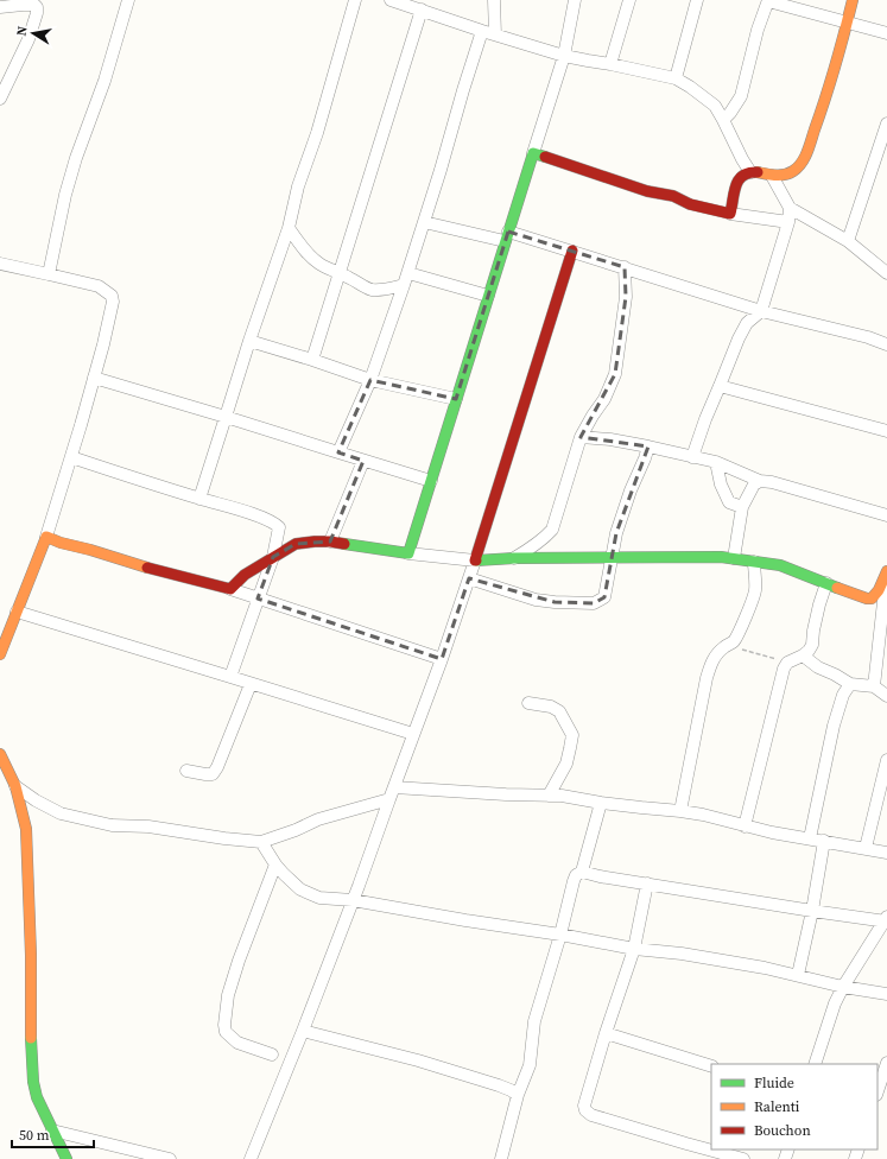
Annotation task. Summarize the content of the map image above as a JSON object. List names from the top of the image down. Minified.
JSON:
{"legend":["Fluide","Ralenti","Bouchon"],"scale_bar":"50 m","north":"left"}
